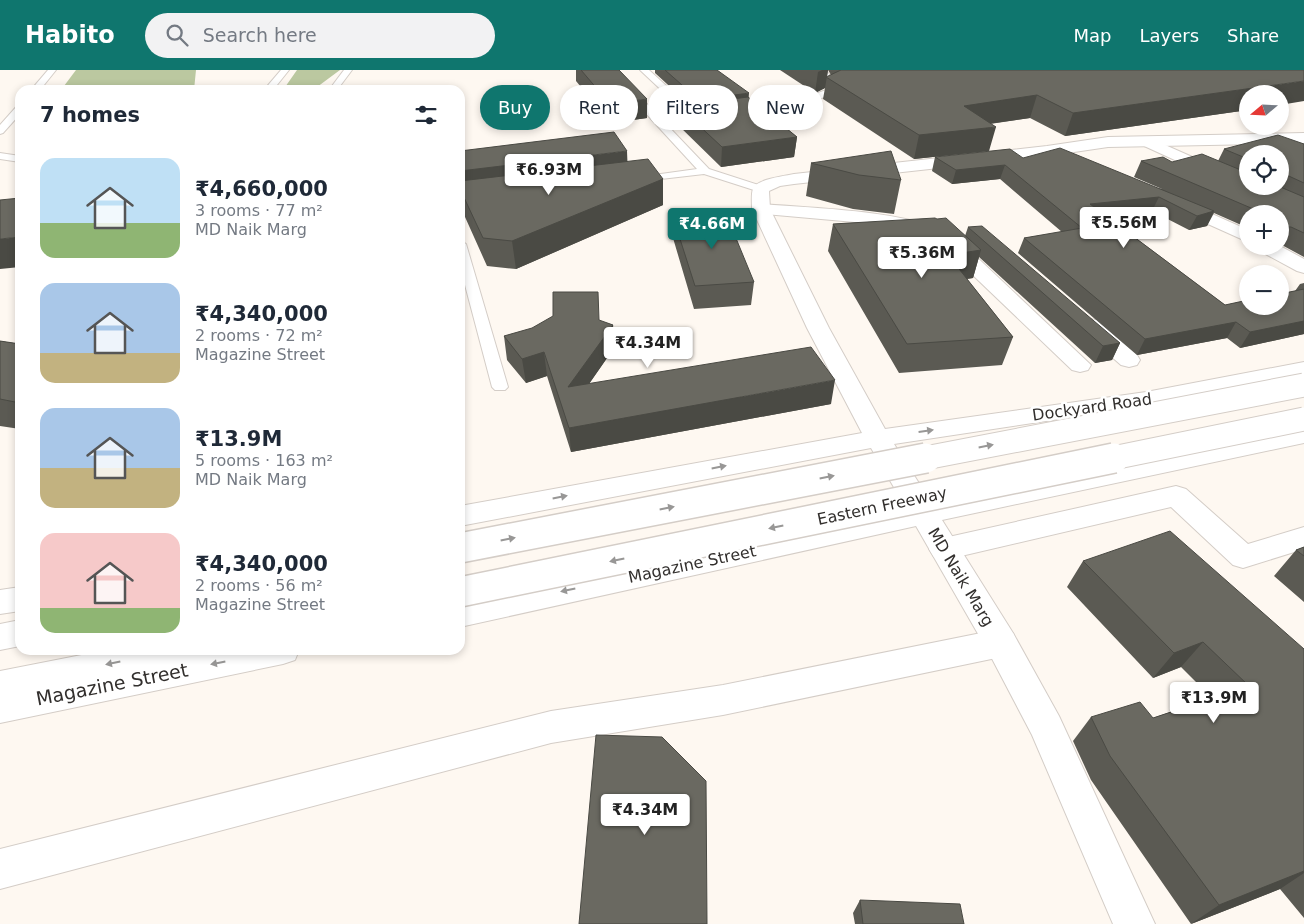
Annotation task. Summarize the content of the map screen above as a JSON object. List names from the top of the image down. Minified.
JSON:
{"streets":{"main road":["Dockyard Road","Eastern Freeway","Magazine Street","MD Naik Marg"]},"crossings":[["Dockyard Road","MD Naik Marg"],["Magazine Street","MD Naik Marg"]],"north":"left","page":{"header":"Habito","search":"Search here","nav":["Map","Layers","Share"],"map_buttons":["+","−"],"chip":["Buy","Rent","Filters","New"],"heading":"7 homes","list":[{"name":"₹4,660,000","note":"3 rooms · 77 m² · MD Naik Marg"},{"name":"₹4,340,000","note":"2 rooms · 72 m² · Magazine Street"},{"name":"₹13.9M","note":"5 rooms · 163 m² · MD Naik Marg"},{"name":"₹4,340,000","note":"2 rooms · 56 m² · Magazine Street"}],"price":["₹6.93M","₹5.56M","₹4.66M","₹5.36M","₹4.34M","₹13.9M","₹4.34M"]}}
